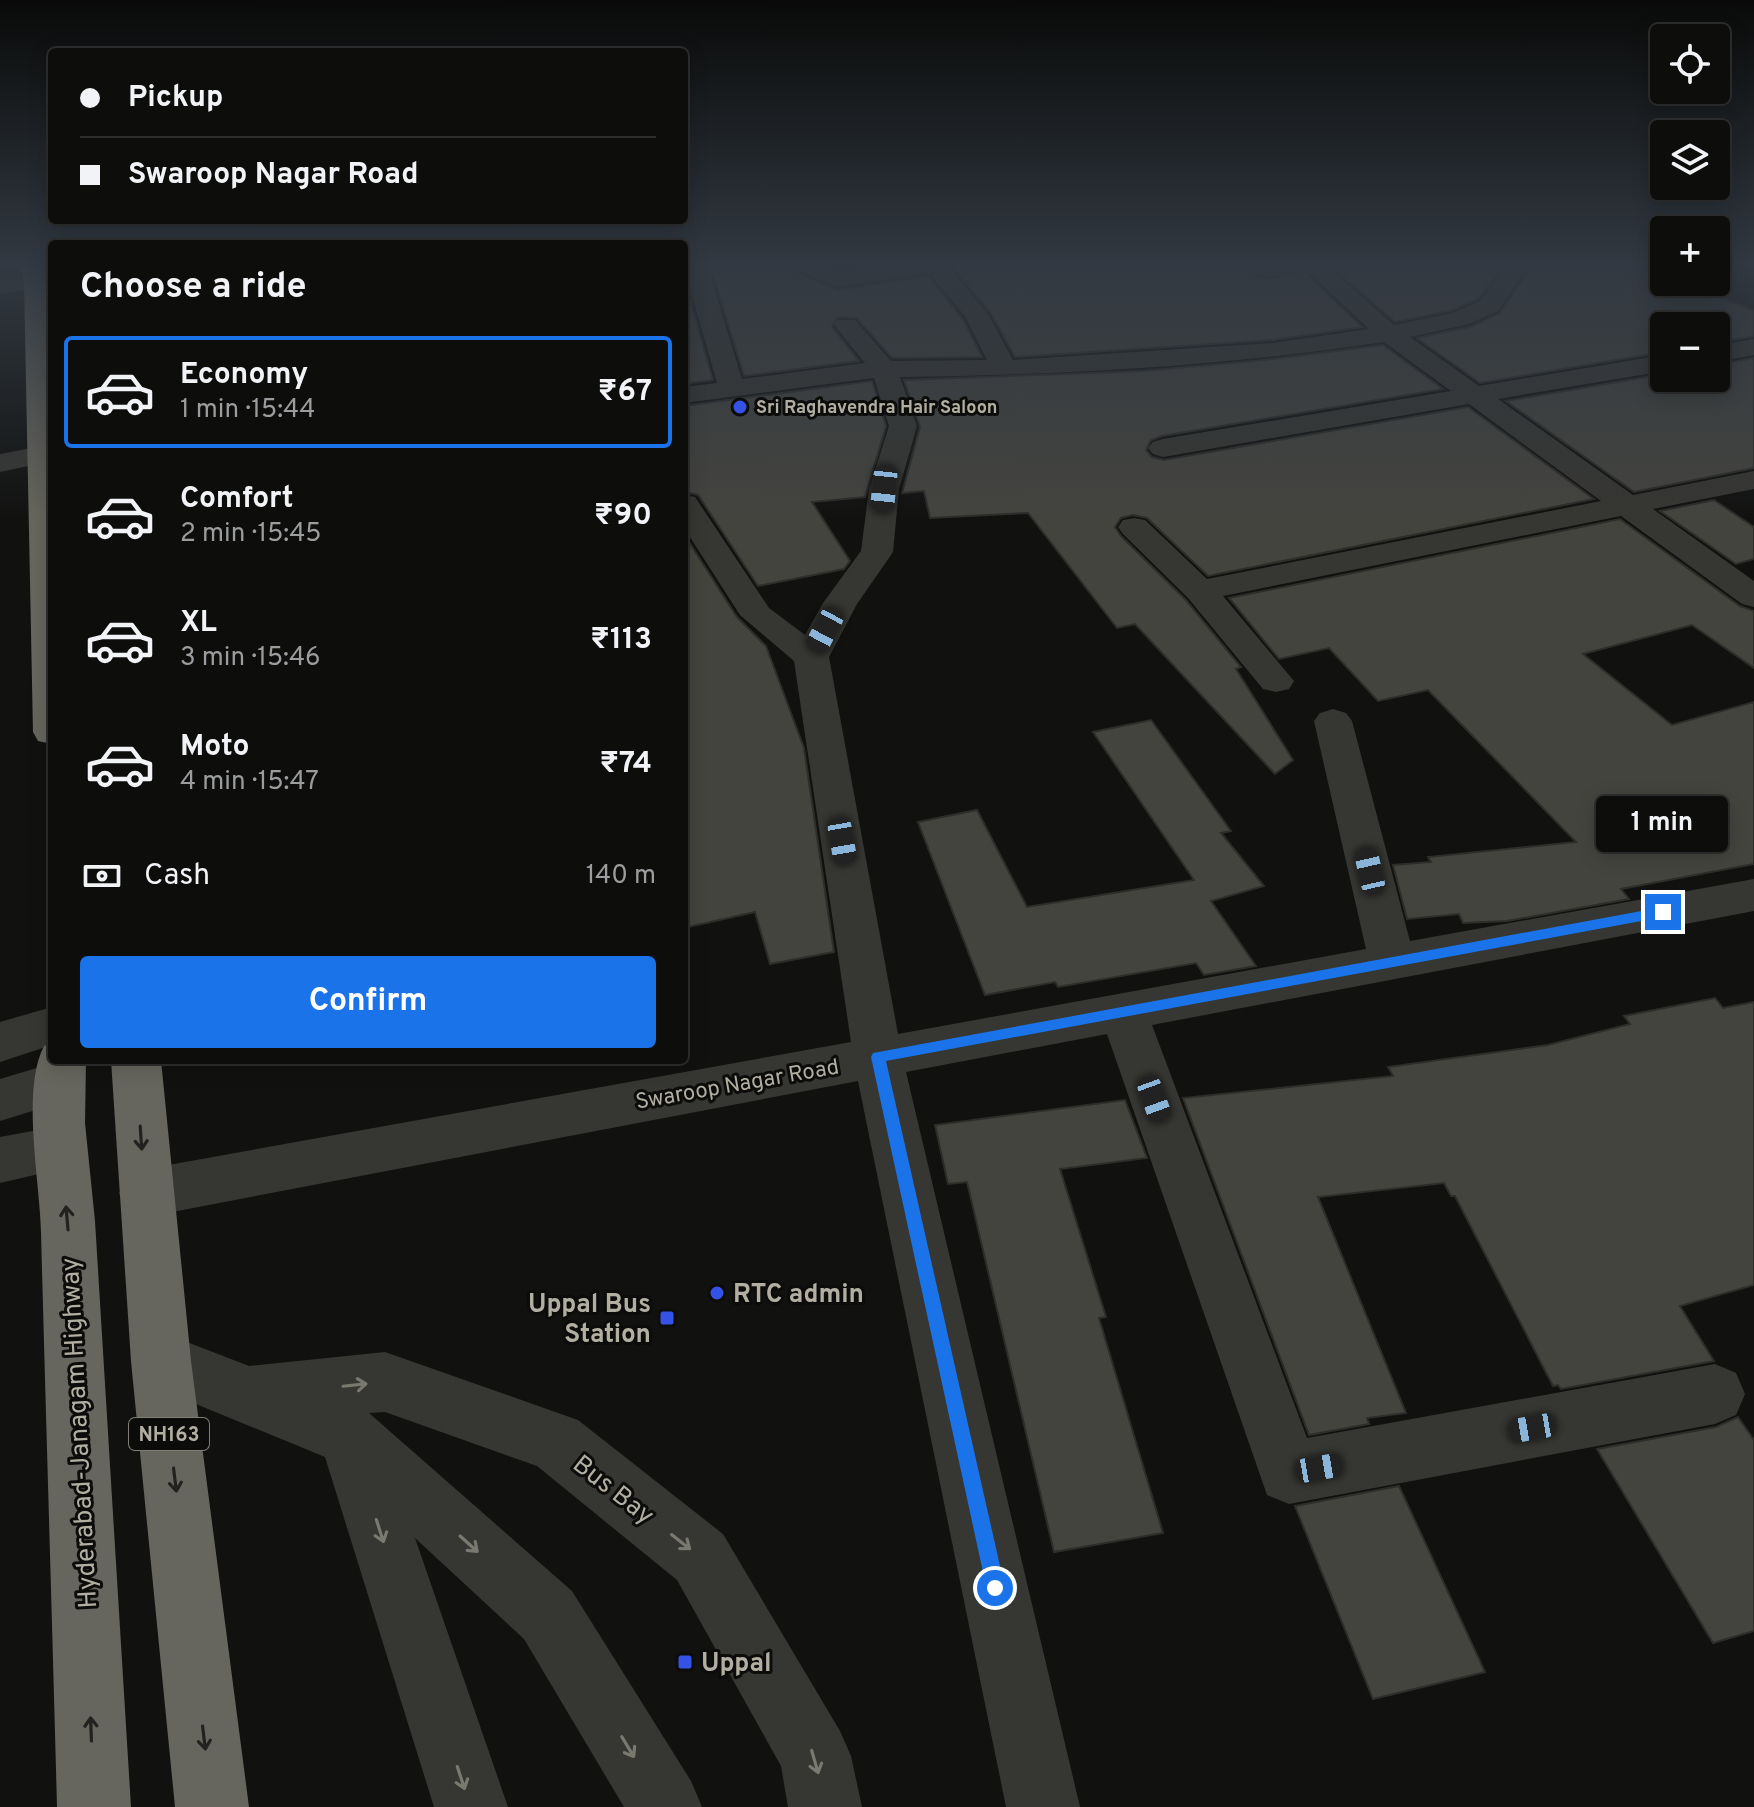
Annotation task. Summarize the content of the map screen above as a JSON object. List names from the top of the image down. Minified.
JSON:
{"streets":{"highway":["Hyderabad-Janagam Highway","NH163"],"street":["Swaroop Nagar Road","Bus Bay"]},"crossings":[["Swaroop Nagar Road","NH163"],["NH163","Bus Bay"]],"one_way":["Bus Bay"],"places":{"other":["Sri Raghavendra Hair Saloon","RTC admin"],"transit":["Uppal Bus Station","Uppal"]},"page":{"map_buttons":["+","−"],"banner":["Pickup","Swaroop Nagar Road"],"heading":"Choose a ride","list":[{"name":"Economy","note":"1 min · 15:44","value":"₹67"},{"name":"Comfort","note":"2 min · 15:45","value":"₹90"},{"name":"XL","note":"3 min · 15:46","value":"₹113"},{"name":"Moto","note":"4 min · 15:47","value":"₹74"}],"bubble":"1 min","pay":["Cash","140 m"],"buttons":"Confirm"}}
